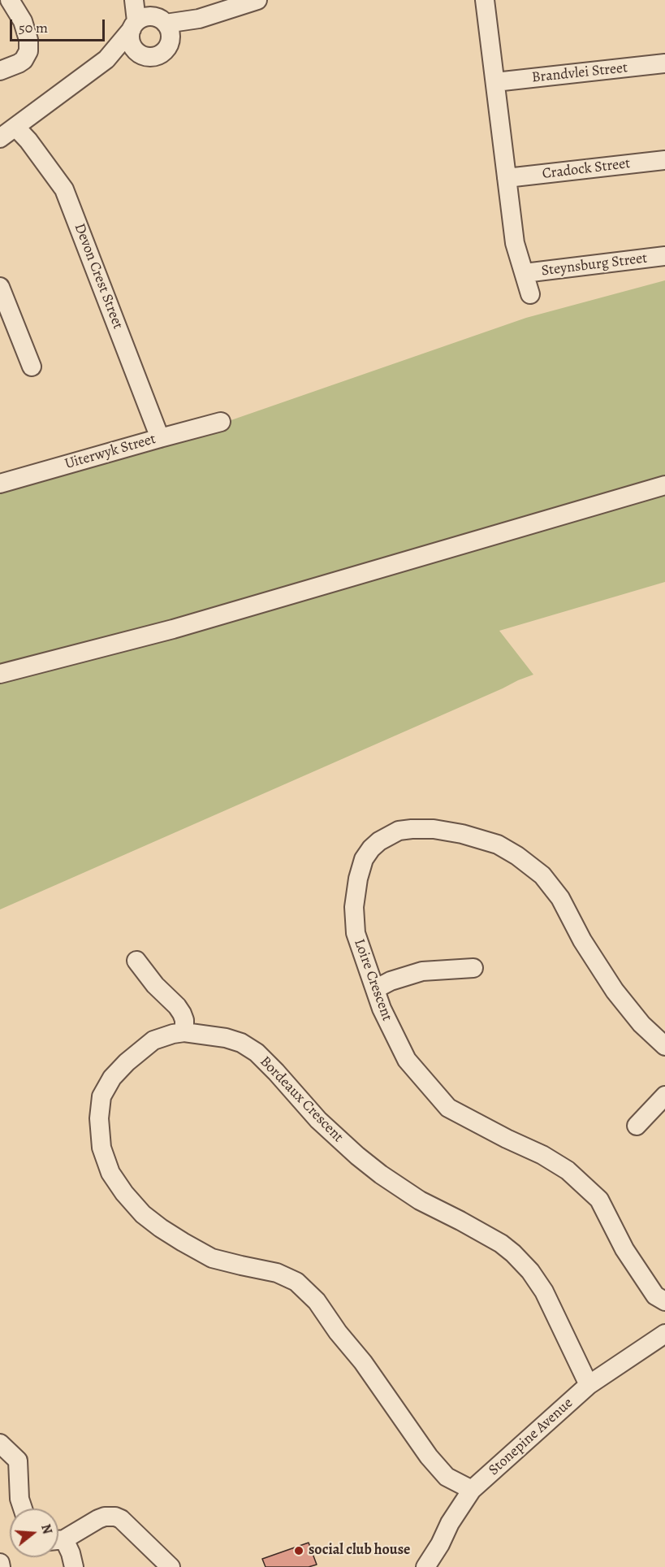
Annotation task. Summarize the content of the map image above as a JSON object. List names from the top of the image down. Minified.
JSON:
{"streets":{"street":["Brandvlei Street","Cradock Street","Steynsburg Street","Devon Crest Street","Uiterwyk Street","Loire Crescent","Bordeaux Crescent","Stonepine Avenue"]},"crossings":[["Devon Crest Street","Uiterwyk Street"],["Bordeaux Crescent","Stonepine Avenue"]],"places":["social club house"],"scale_bar":"50 m","north":"right"}
